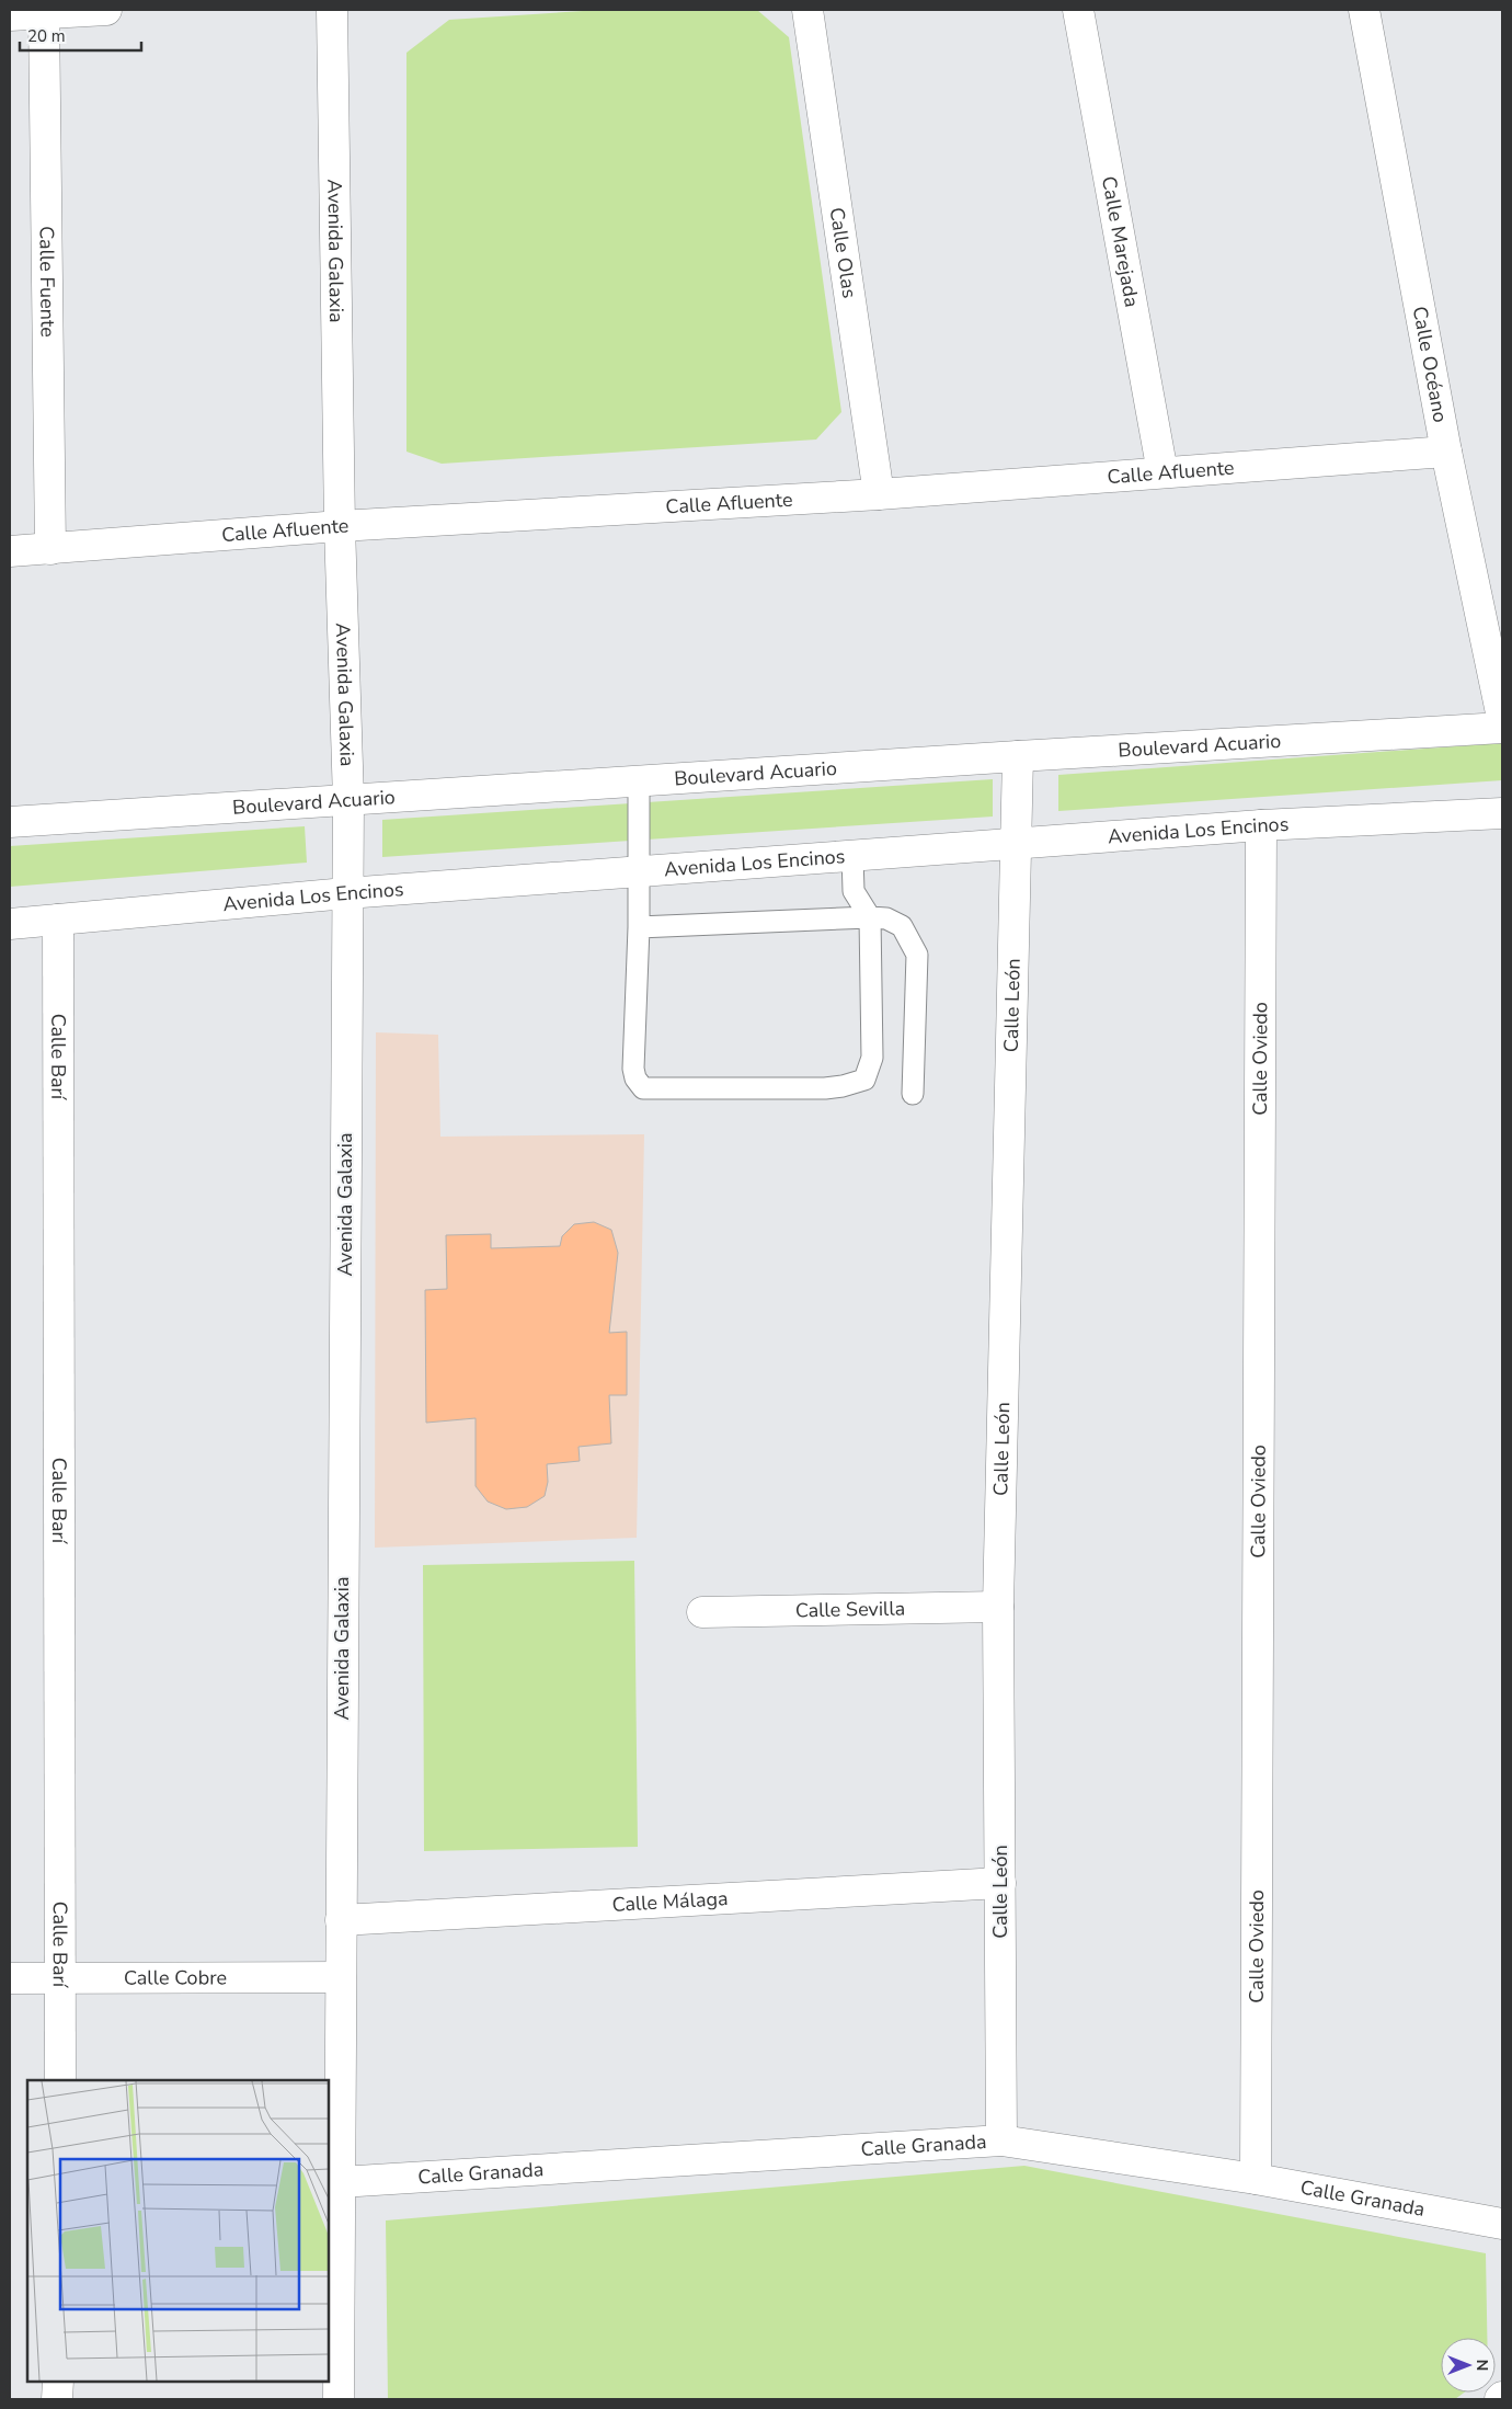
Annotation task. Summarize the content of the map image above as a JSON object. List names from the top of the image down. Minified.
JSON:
{"streets":{"street":["Calle Marejada","Avenida Galaxia","Calle Olas","Calle Fuente","Calle Océano","Calle Afluente","Boulevard Acuario","Avenida Los Encinos","Calle León","Calle Barí","Calle Oviedo","Calle Sevilla","Calle Málaga","Calle Cobre","Calle Granada"]},"crossings":[["Calle Marejada","Calle Afluente"],["Avenida Galaxia","Calle Afluente"],["Avenida Galaxia","Boulevard Acuario"],["Avenida Galaxia","Avenida Los Encinos"],["Avenida Galaxia","Calle Málaga"],["Avenida Galaxia","Calle Cobre"],["Avenida Galaxia","Calle Granada"],["Calle Olas","Calle Afluente"],["Calle Fuente","Calle Afluente"],["Calle Océano","Calle Afluente"],["Boulevard Acuario","Calle León"],["Avenida Los Encinos","Calle León"],["Avenida Los Encinos","Calle Barí"],["Avenida Los Encinos","Calle Oviedo"],["Calle León","Calle Sevilla"],["Calle León","Calle Málaga"],["Calle León","Calle Granada"],["Calle Barí","Calle Cobre"],["Calle Oviedo","Calle Granada"]],"scale_bar":"20 m","north":"right"}
